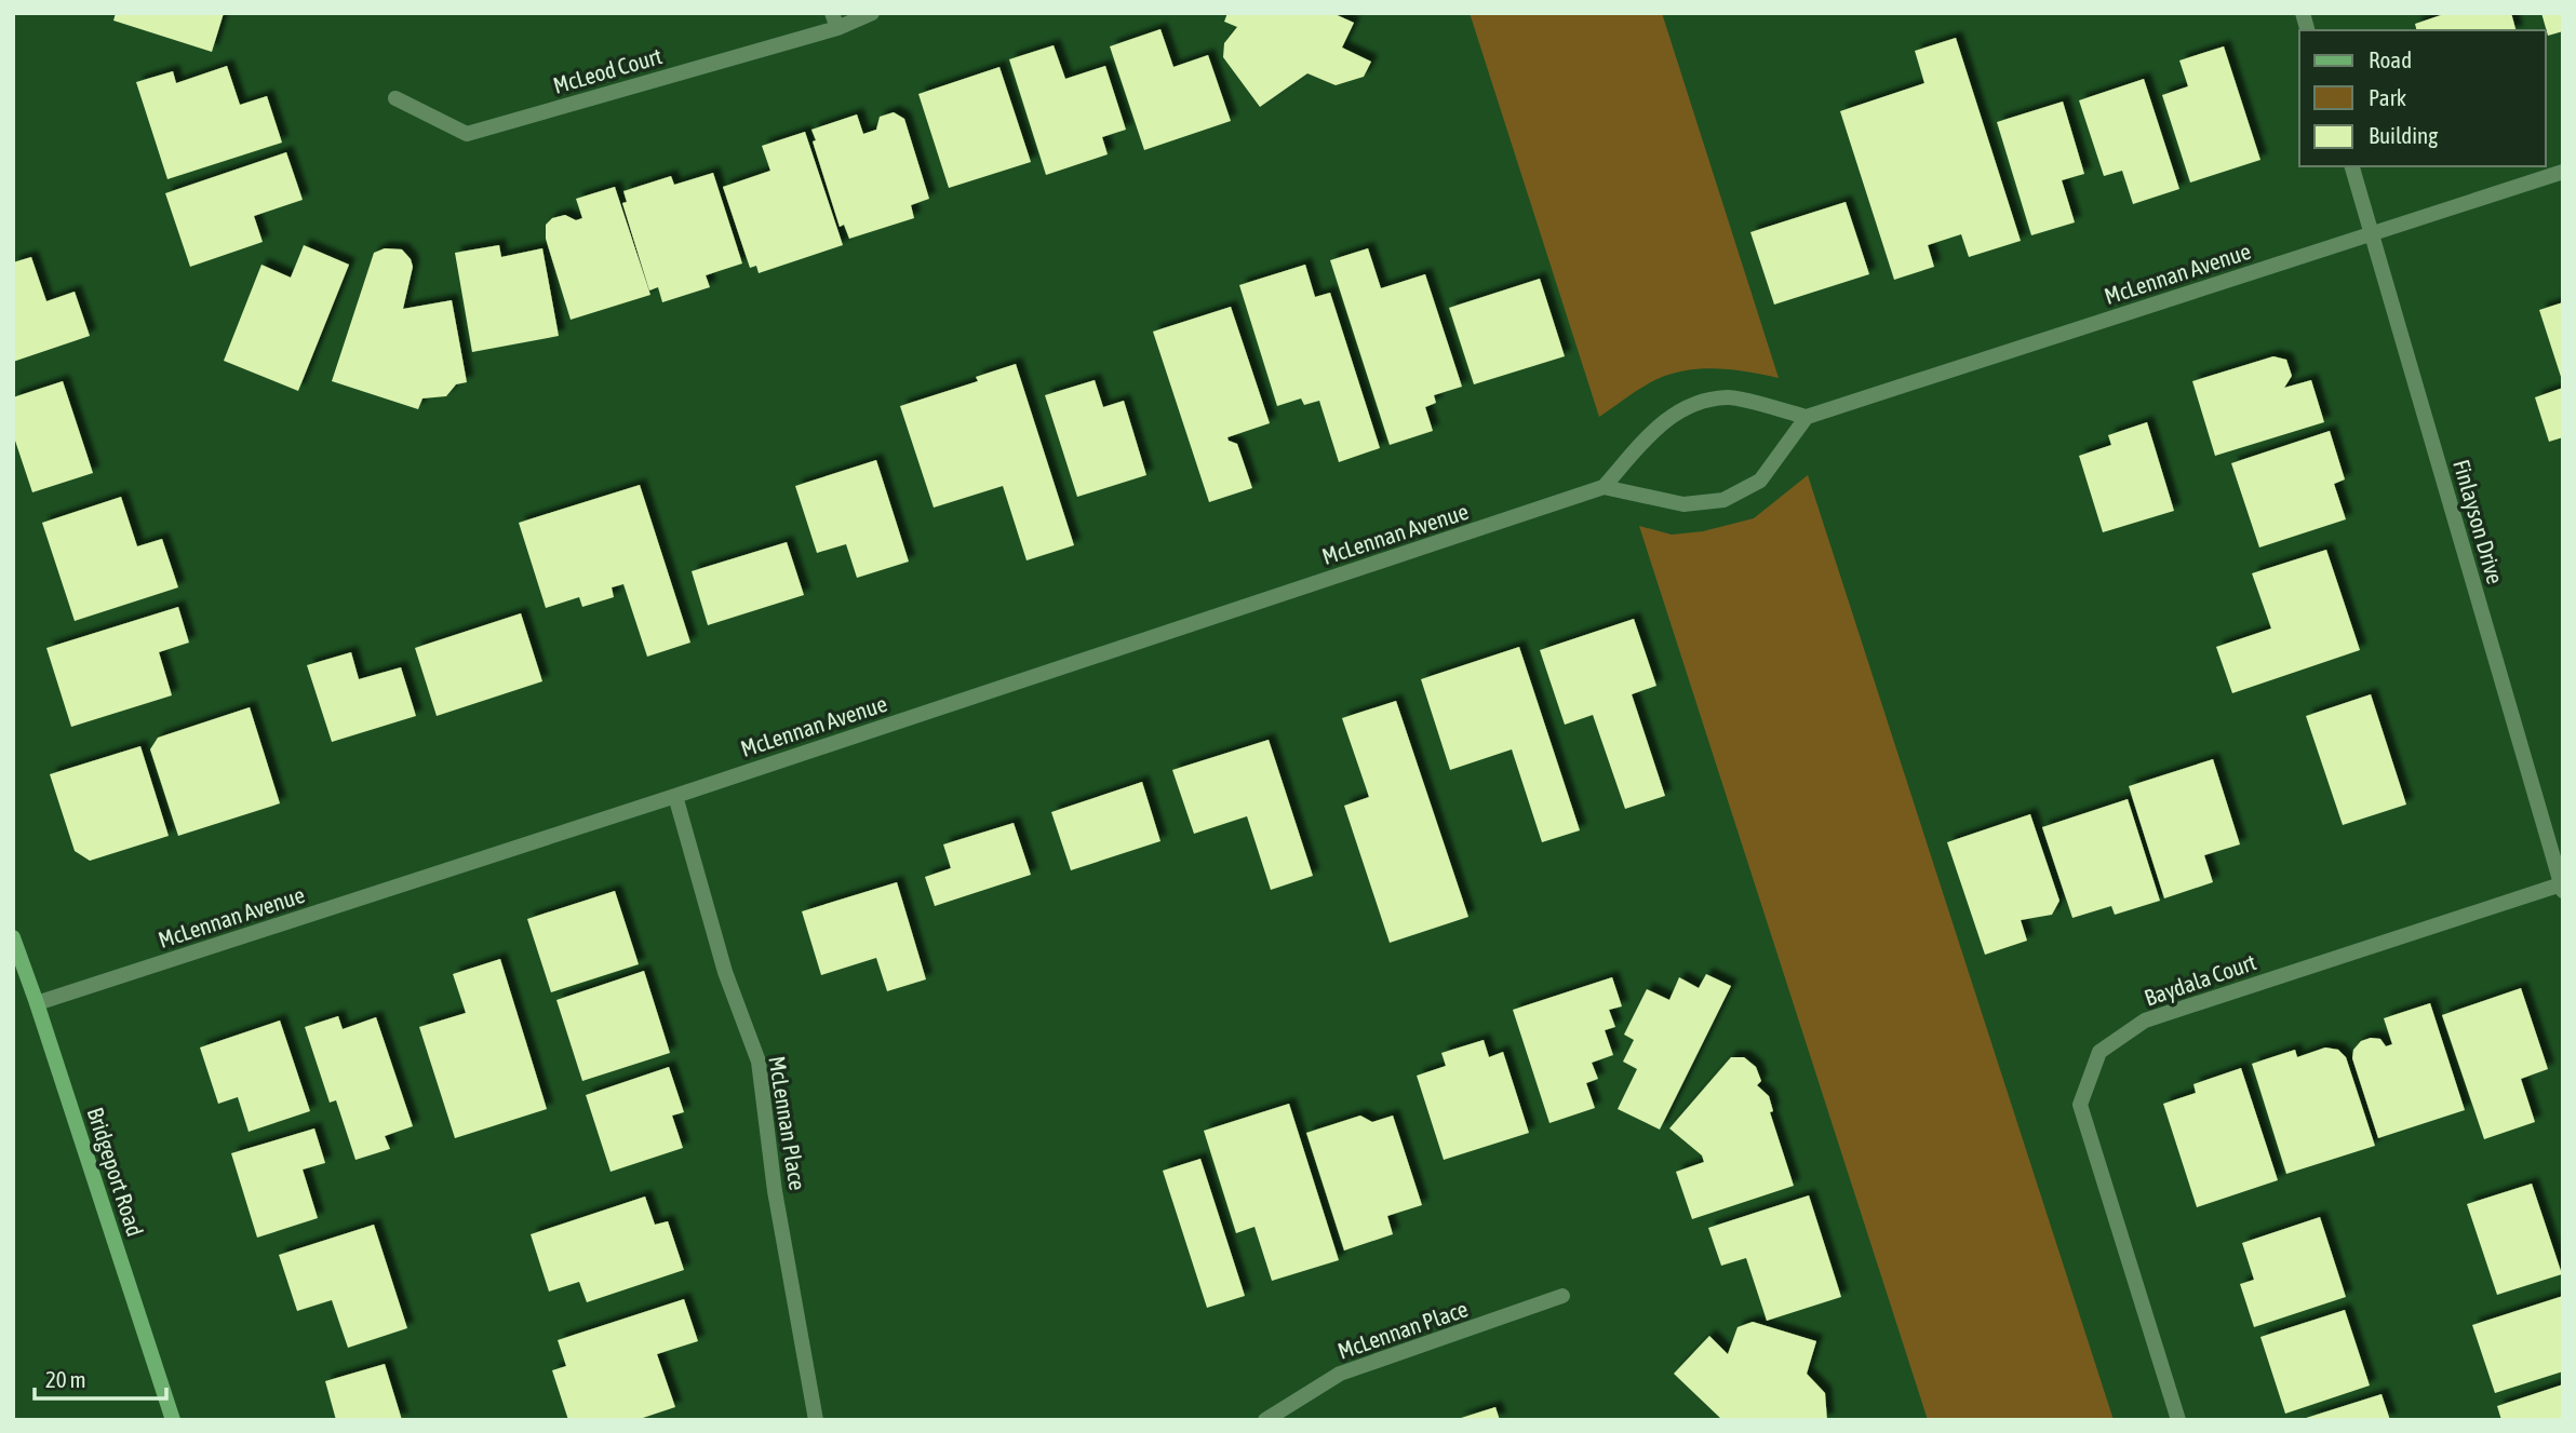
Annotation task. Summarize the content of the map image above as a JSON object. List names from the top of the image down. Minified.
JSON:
{"streets":{"main road":["Bridgeport Road"],"street":["McLeod Court","McLennan Avenue","Finlayson Drive","Baydala Court","McLennan Place"]},"crossings":[["McLennan Avenue","Finlayson Drive"],["McLennan Avenue","McLennan Place"],["McLennan Avenue","Bridgeport Road"],["Finlayson Drive","Baydala Court"]],"legend":["Road","Park","Building"],"scale_bar":"20 m"}
